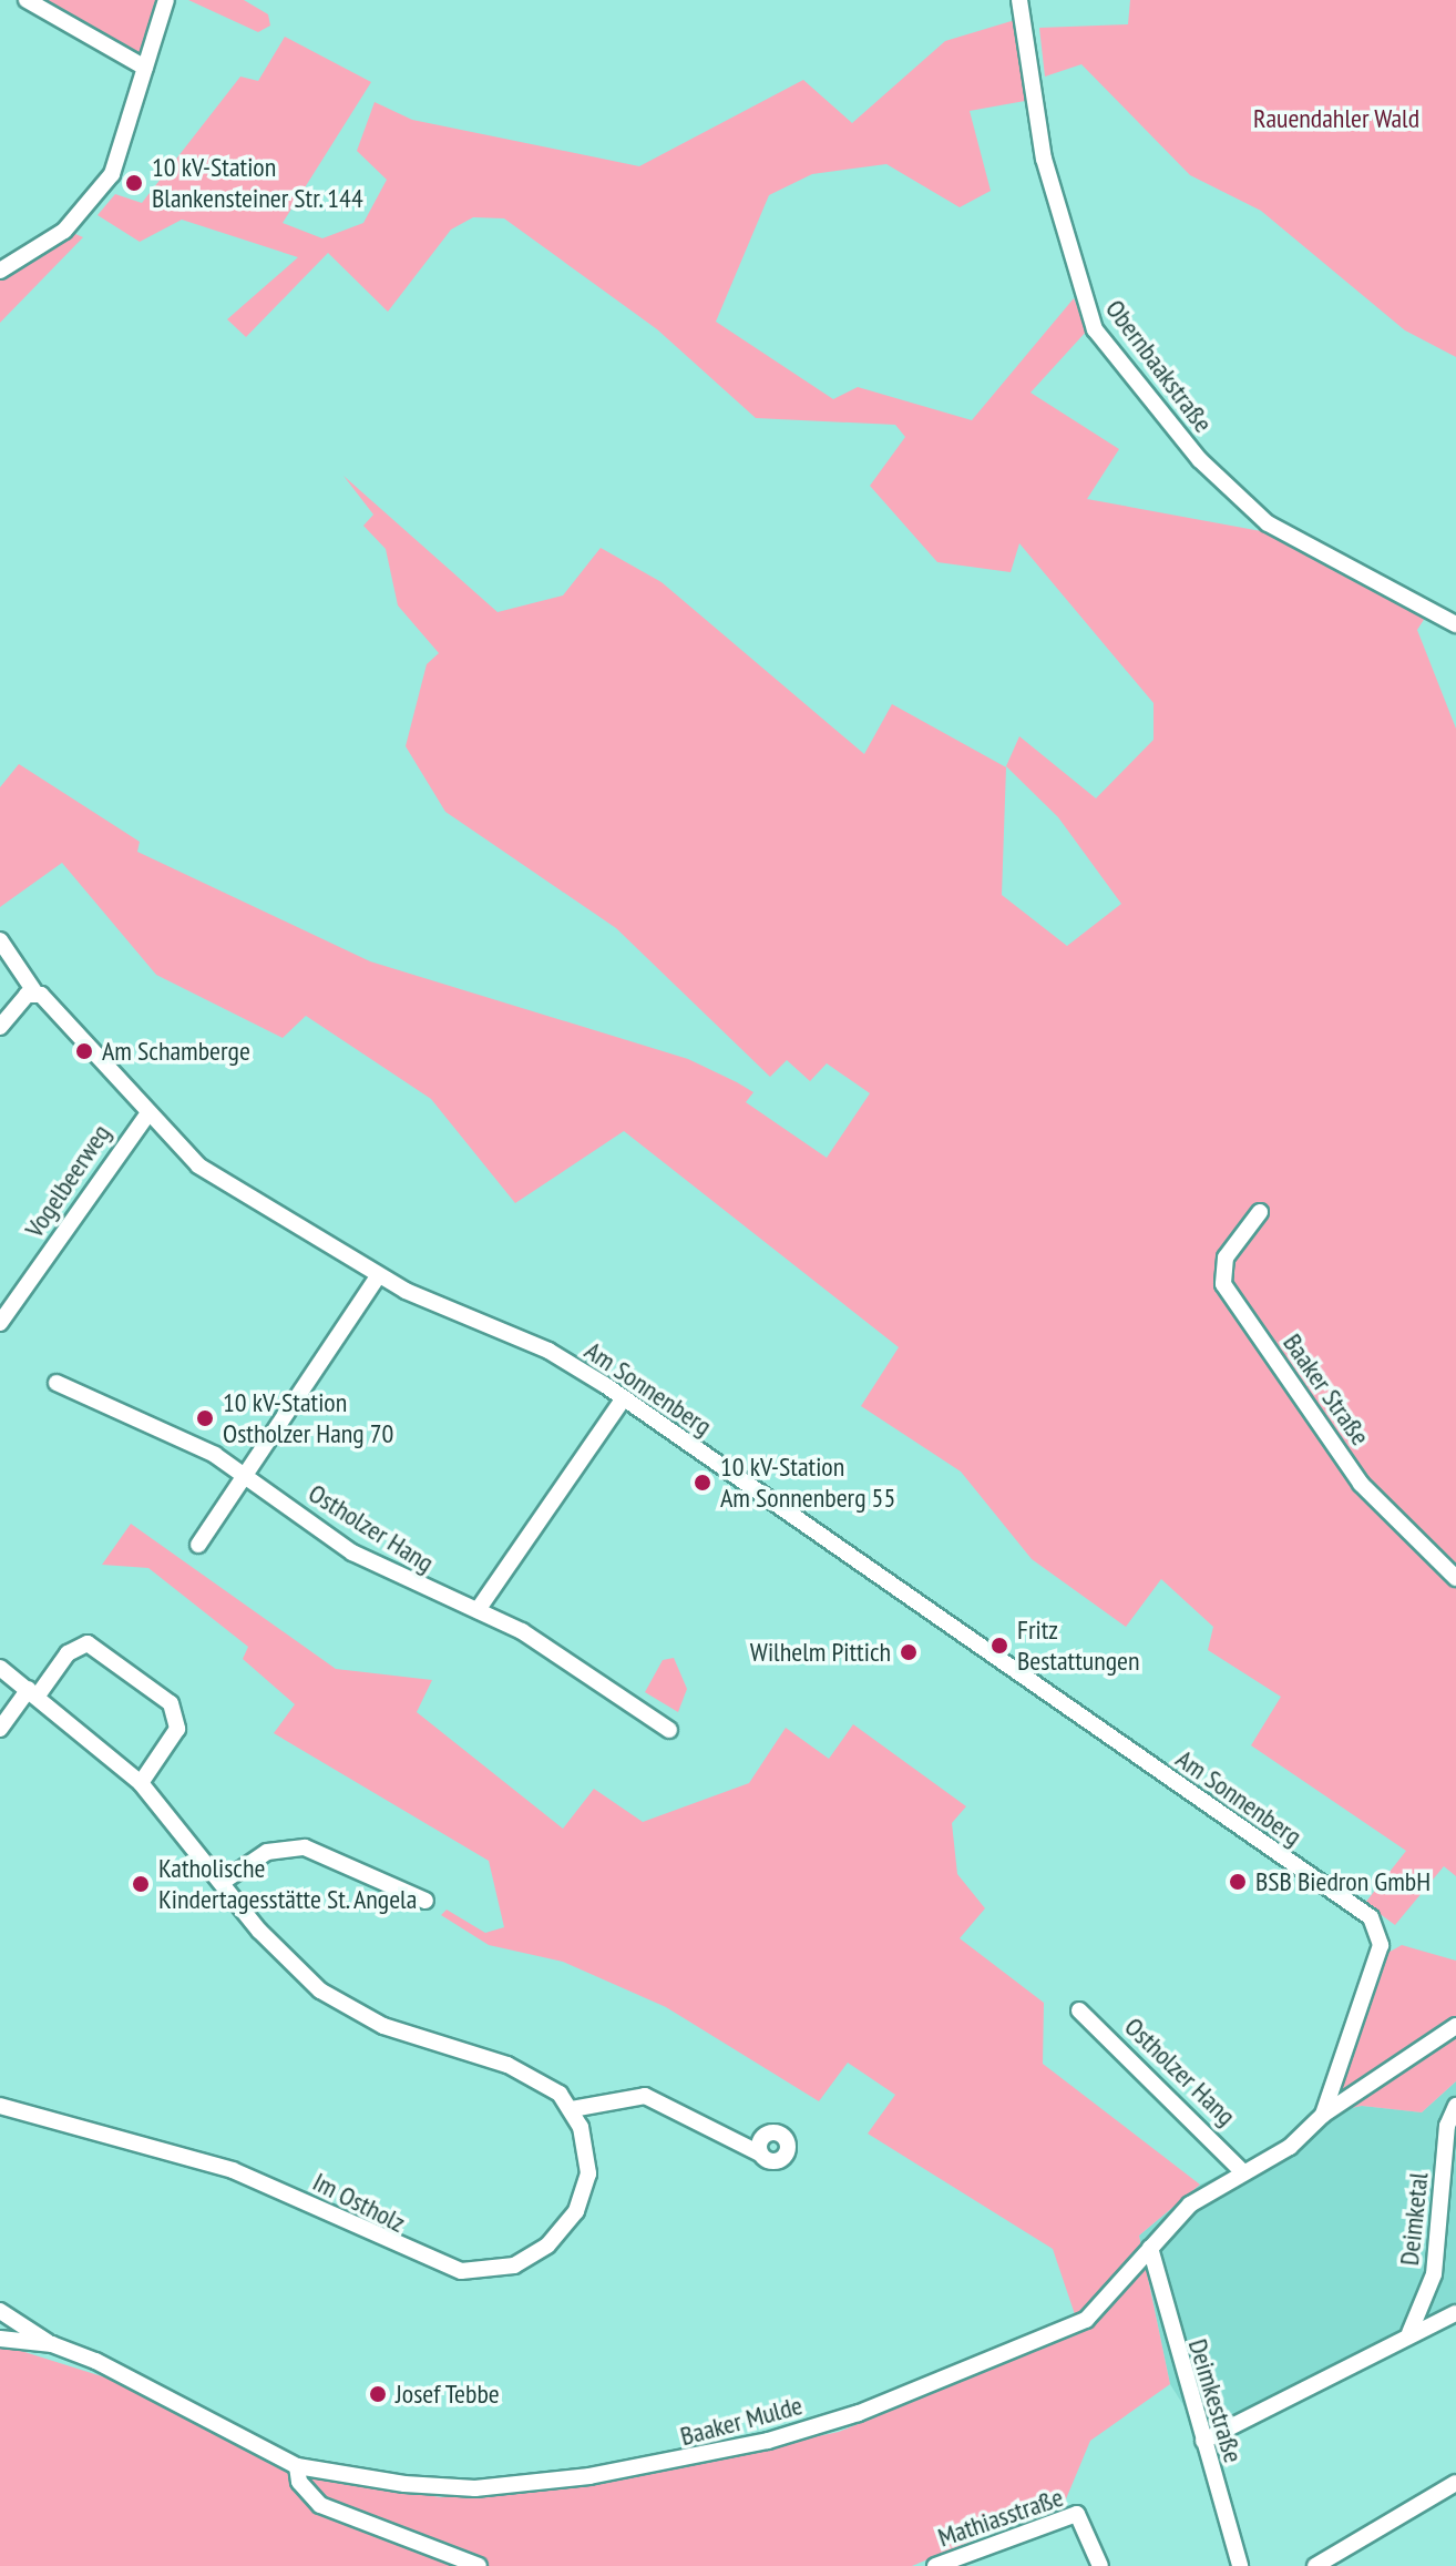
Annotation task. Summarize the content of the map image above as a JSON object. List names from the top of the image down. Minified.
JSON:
{"streets":{"street":["Obernbaakstraße","Vogelbeerweg","Am Sonnenberg","Baaker Straße","Ostholzer Hang","Im Ostholz","Deimketal","Deimkestraße","Baaker Mulde","Mathiasstraße"]},"crossings":[["Vogelbeerweg","Am Sonnenberg"],["Am Sonnenberg","Ostholzer Hang"],["Am Sonnenberg","Deimkestraße"],["Am Sonnenberg","Baaker Mulde"],["Deimkestraße","Baaker Mulde"]],"parks":["Rauendahler Wald"],"places":["10 kV-Station Blankensteiner Str. 144","Am Schamberge","10 kV-Station Ostholzer Hang 70","10 kV-Station Am Sonnenberg 55","Fritz Bestattungen","Wilhelm Pittich","BSB Biedron GmbH","Katholische Kindertagesstätte St. Angela","Josef Tebbe"]}
